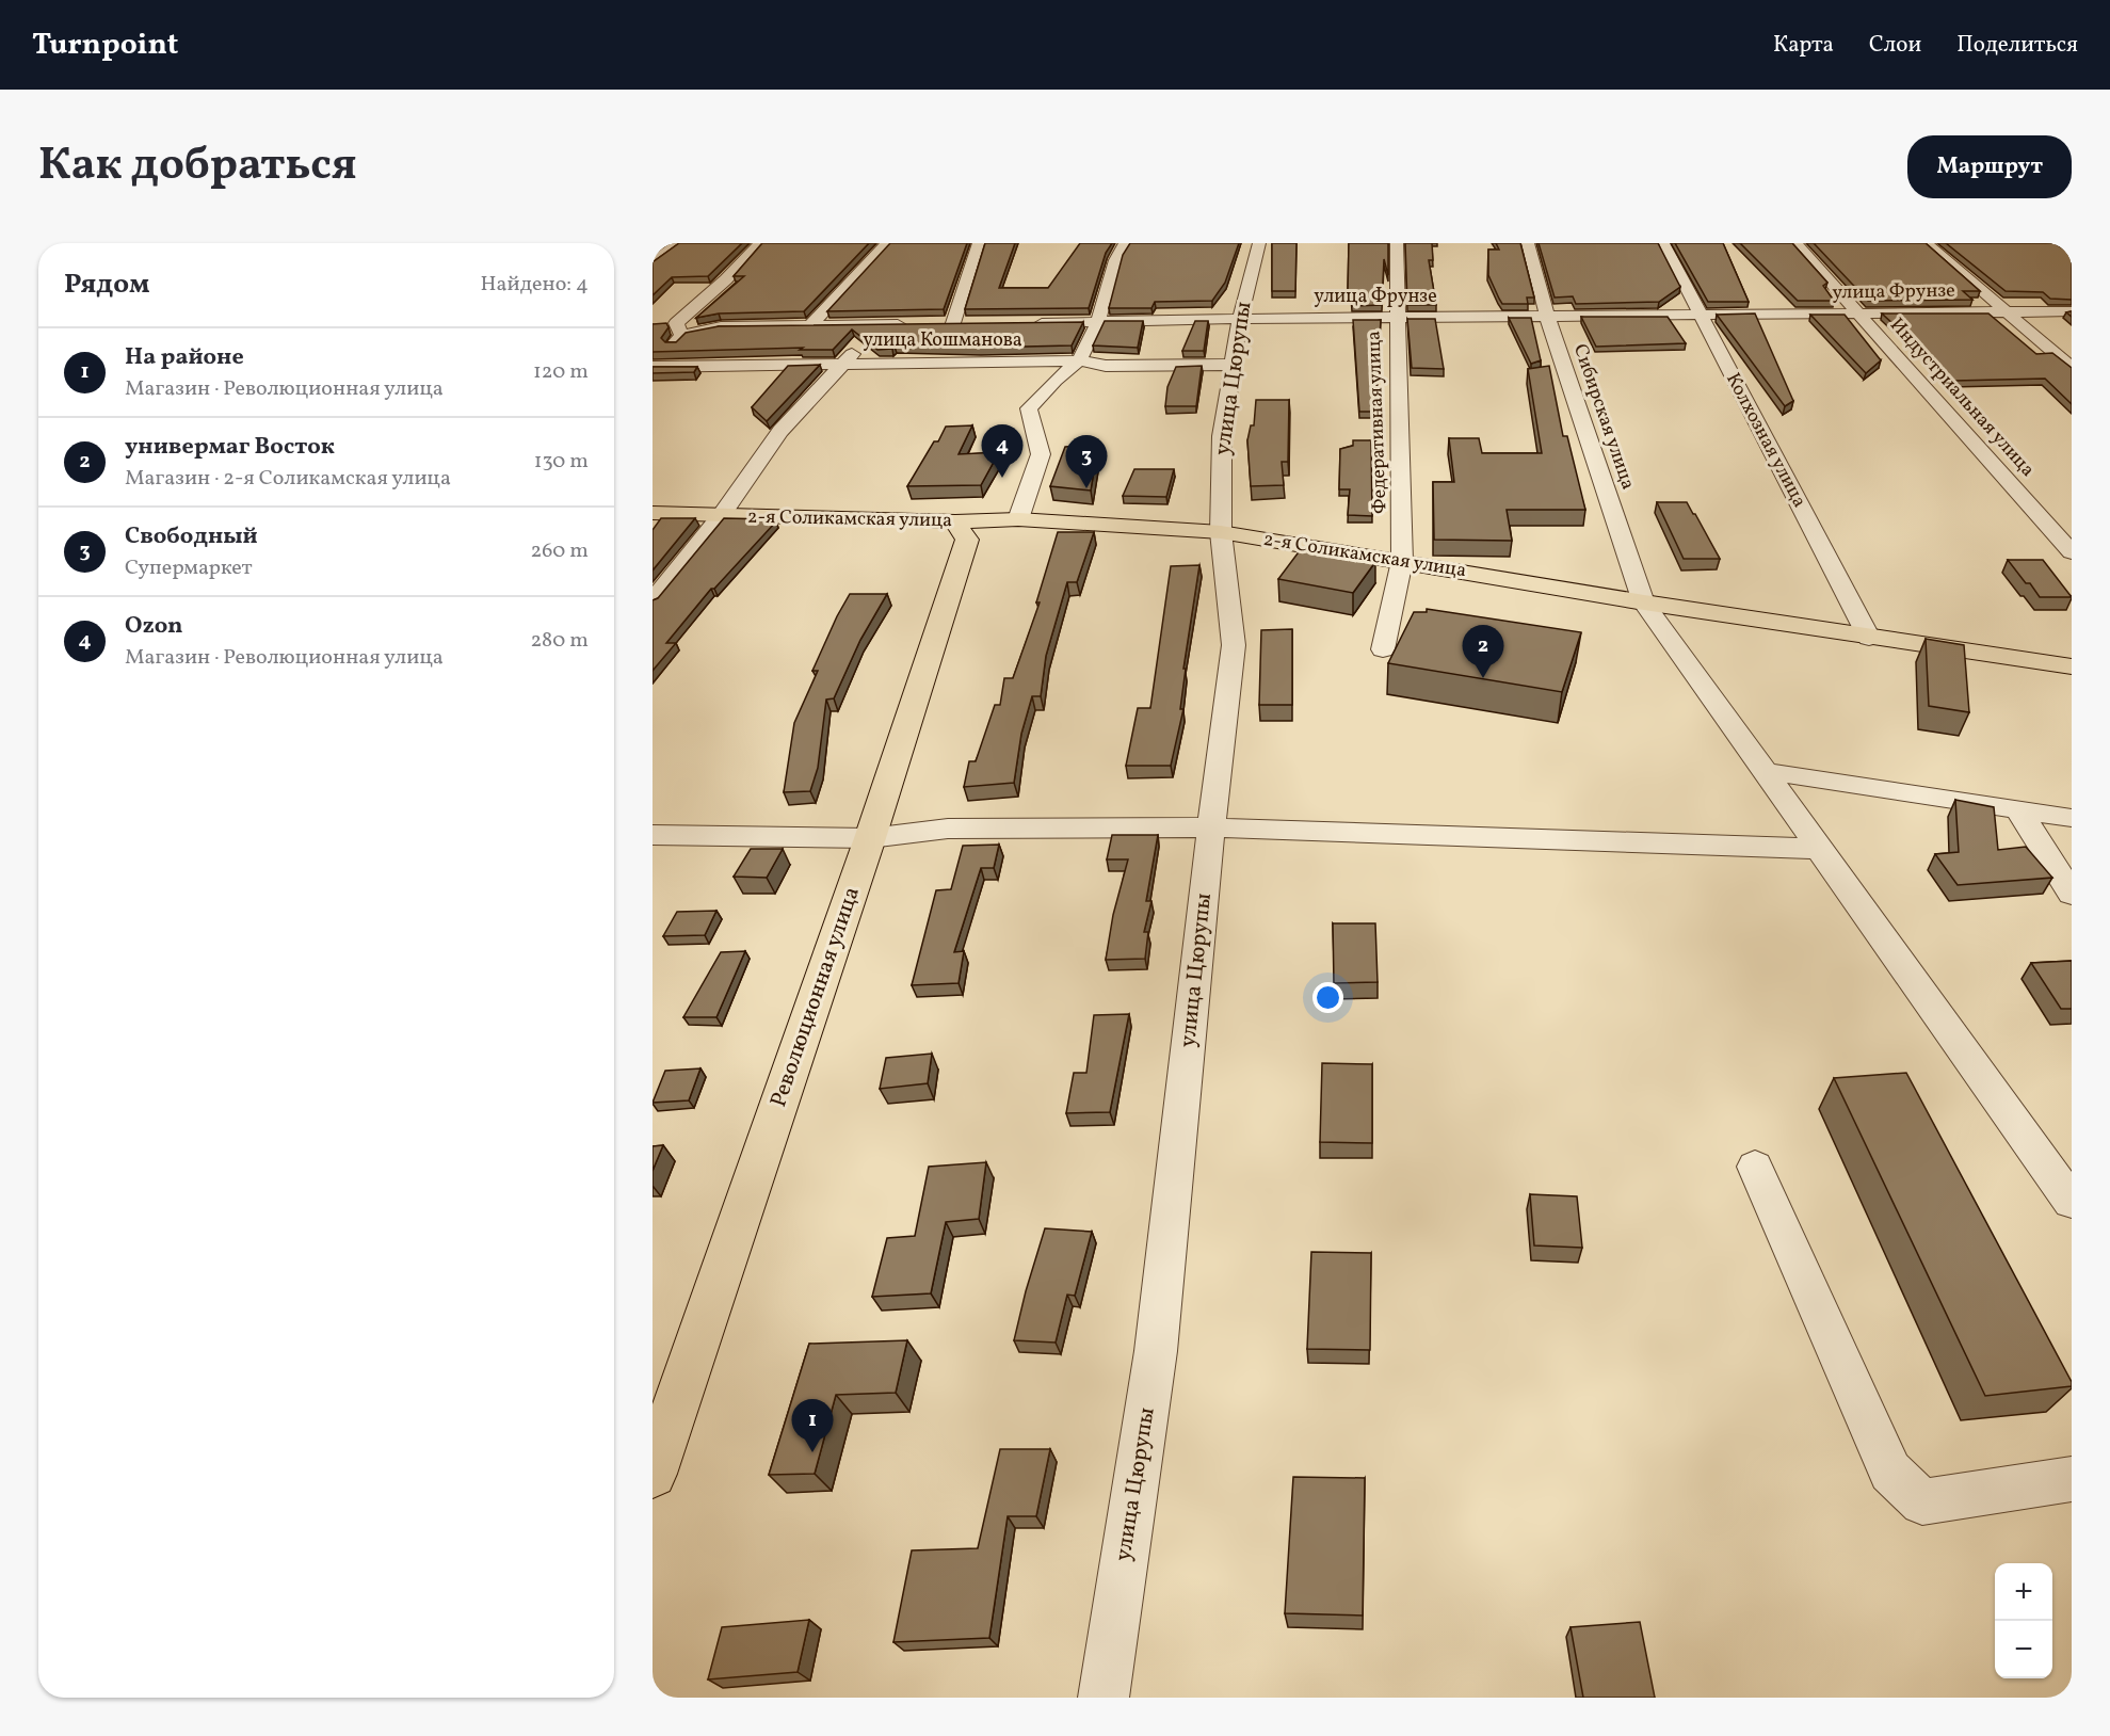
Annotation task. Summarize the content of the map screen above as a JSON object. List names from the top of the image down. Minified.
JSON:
{"streets":{"main road":["2-я Соликамская улица","Революционная улица"],"street":["улица Фрунзе","улица Кошманова","улица Цюрупы","Индустриальная улица","Сибирская улица","Федеративная улица","Колхозная улица"]},"crossings":[["улица Фрунзе","улица Цюрупы"],["улица Фрунзе","Индустриальная улица"],["улица Фрунзе","Сибирская улица"],["улица Фрунзе","Федеративная улица"],["улица Фрунзе","Колхозная улица"],["улица Кошманова","улица Цюрупы"],["улица Цюрупы","2-я Соликамская улица"],["Сибирская улица","2-я Соликамская улица"],["Федеративная улица","2-я Соликамская улица"],["Колхозная улица","2-я Соликамская улица"],["2-я Соликамская улица","Революционная улица"]],"page":{"header":"Turnpoint","nav":["Карта","Слои","Поделиться"],"title":"Как добраться","buttons":"Маршрут","heading":["Рядом","Найдено: 4"],"list":[{"mark":"1","name":"На районе","note":"Магазин · Революционная улица","value":"120 m"},{"mark":"2","name":"универмаг Восток","note":"Магазин · 2-я Соликамская улица","value":"130 m"},{"mark":"3","name":"Свободный","note":"Супермаркет","value":"260 m"},{"mark":"4","name":"Ozon","note":"Магазин · Революционная улица","value":"280 m"}],"pins":["4","3","2","1"],"map_buttons":["+","−"]}}
